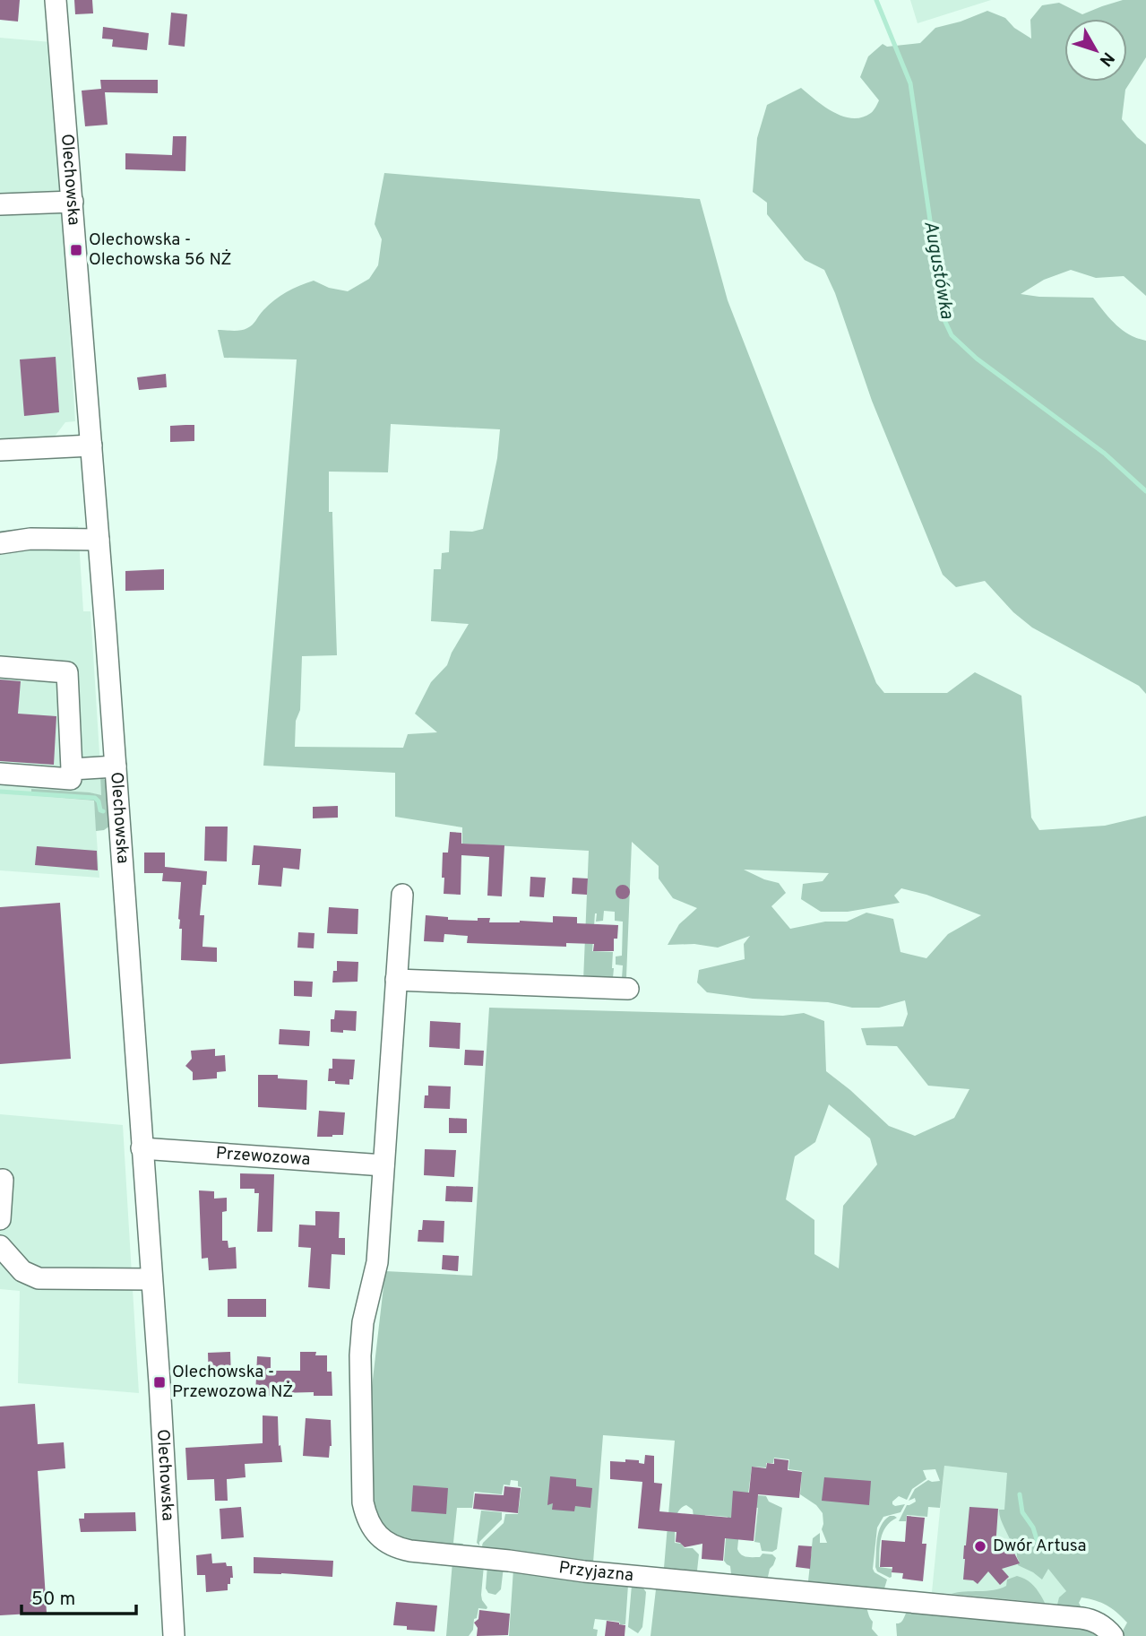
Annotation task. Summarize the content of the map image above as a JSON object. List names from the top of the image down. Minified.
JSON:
{"streets":{"street":["Olechowska","Przewozowa","Przyjazna"]},"crossings":[["Olechowska","Przewozowa"],["Przewozowa","Przyjazna"]],"water":["Augustówka"],"places":{"transit":["Olechowska - Olechowska 56 NŻ","Olechowska - Przewozowa NŻ"],"other":["Dwór Artusa"]},"scale_bar":"50 m","north":"bottom right"}
